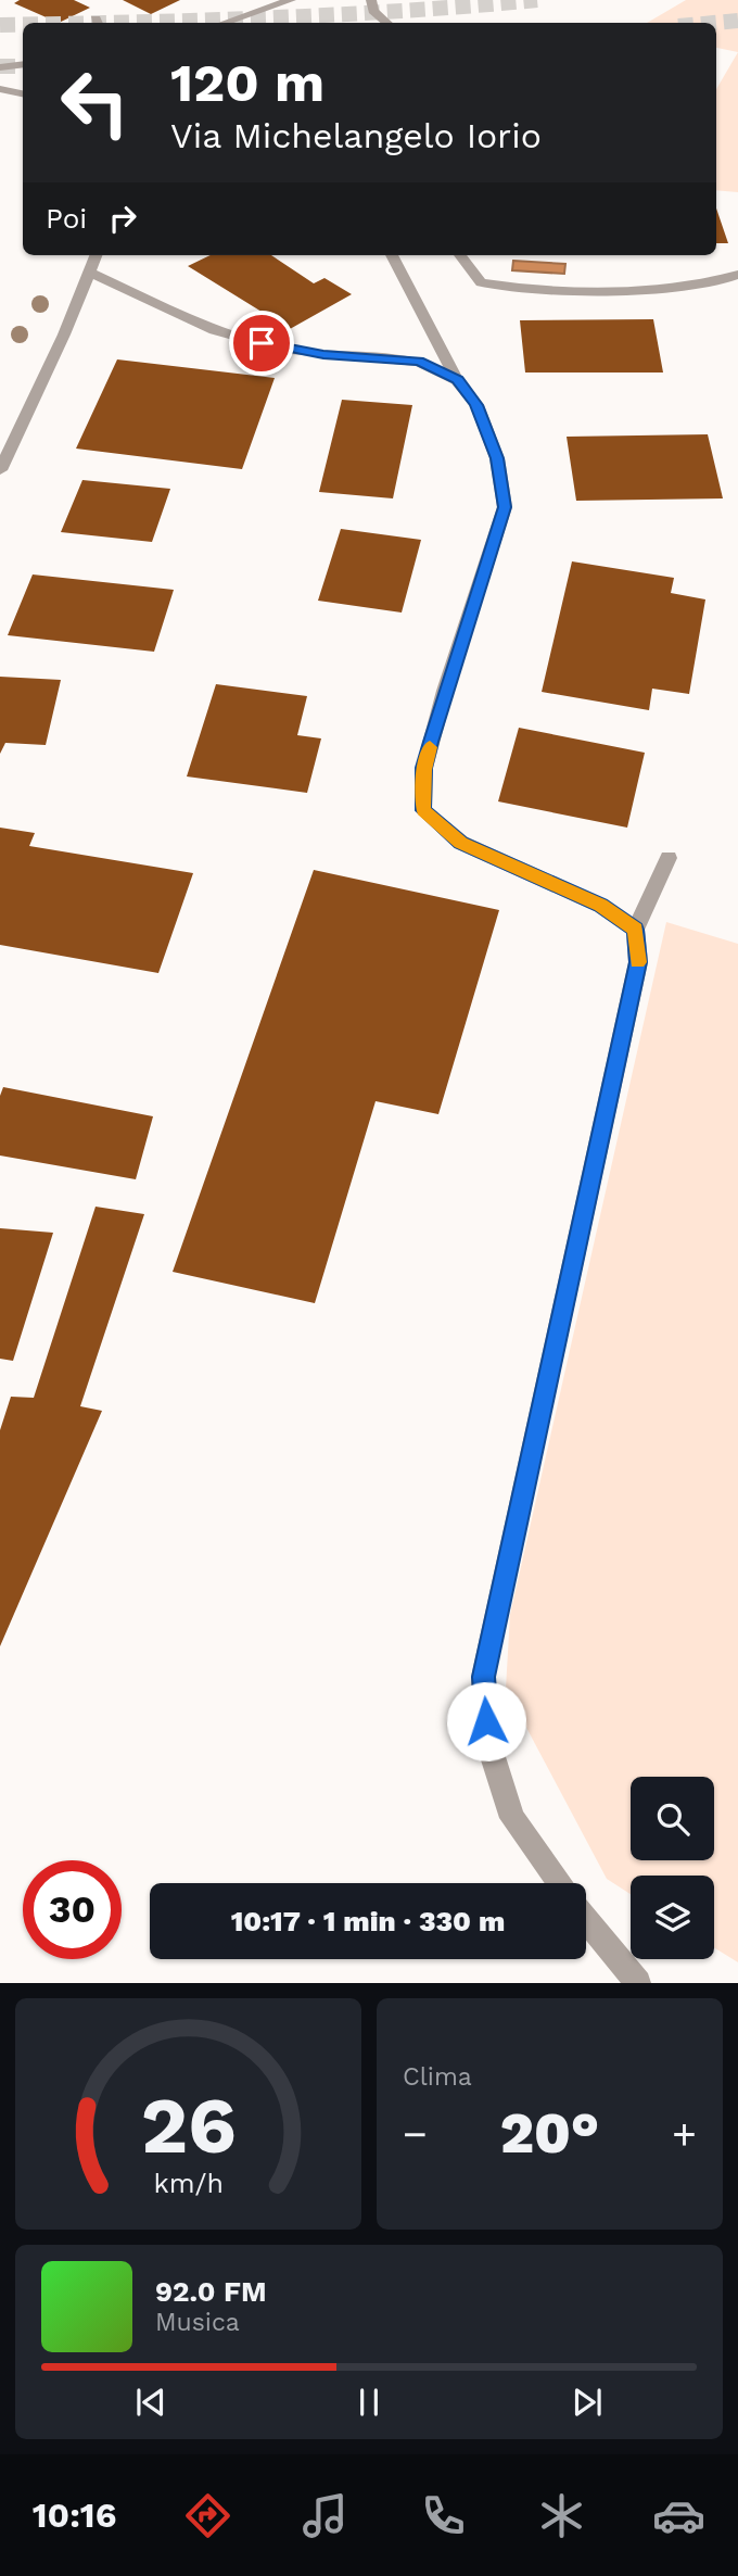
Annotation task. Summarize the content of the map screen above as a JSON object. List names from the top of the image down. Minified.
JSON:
{"page":{"turn":["120 m","Via Michelangelo Iorio"],"then":"Poi","limit":"30","trip":"10:17 · 1 min · 330 m","tile":"Clima","heat":["−","20°","+"],"song":["92.0 FM","Musica"],"tabs":"10:16","gauge":["26","km/h"]}}
